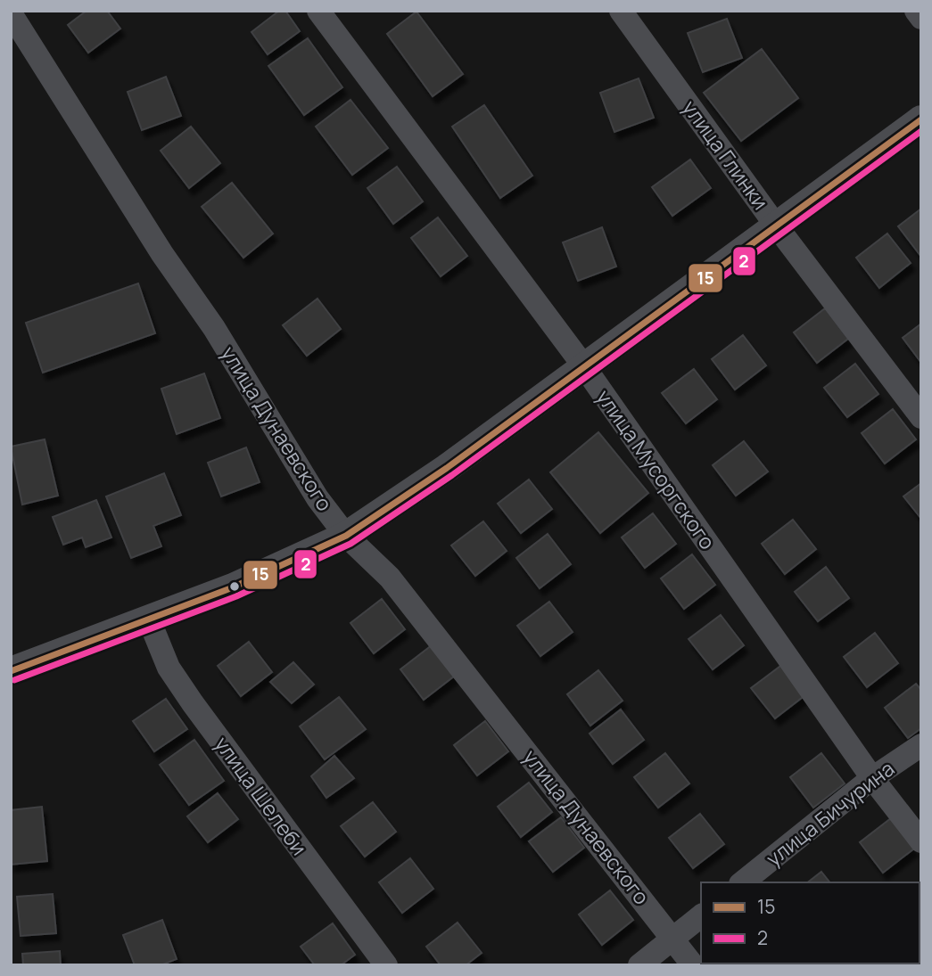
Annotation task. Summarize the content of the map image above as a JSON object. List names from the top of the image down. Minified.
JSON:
{"streets":{"street":["улица Глинки","улица Дунаевского","улица Мусоргского","улица Шелеби","улица Бичурина"]},"crossings":[["улица Мусоргского","улица Бичурина"]],"lines":["transit line 15","transit line 2"],"legend":["15","2"]}
